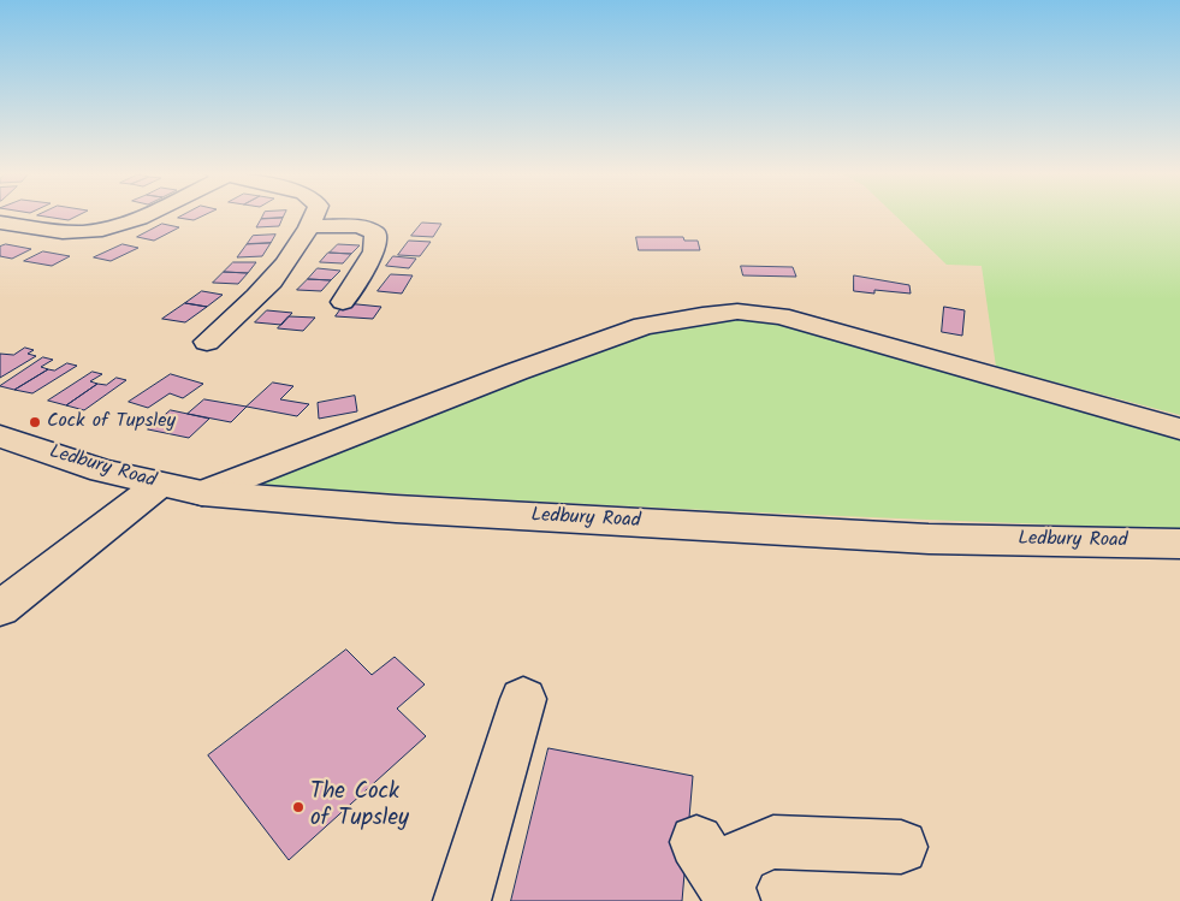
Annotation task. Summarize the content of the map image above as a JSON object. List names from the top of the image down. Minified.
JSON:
{"streets":{"main road":["Ledbury Road"]},"places":["Cock of Tupsley","The Cock of Tupsley"]}
